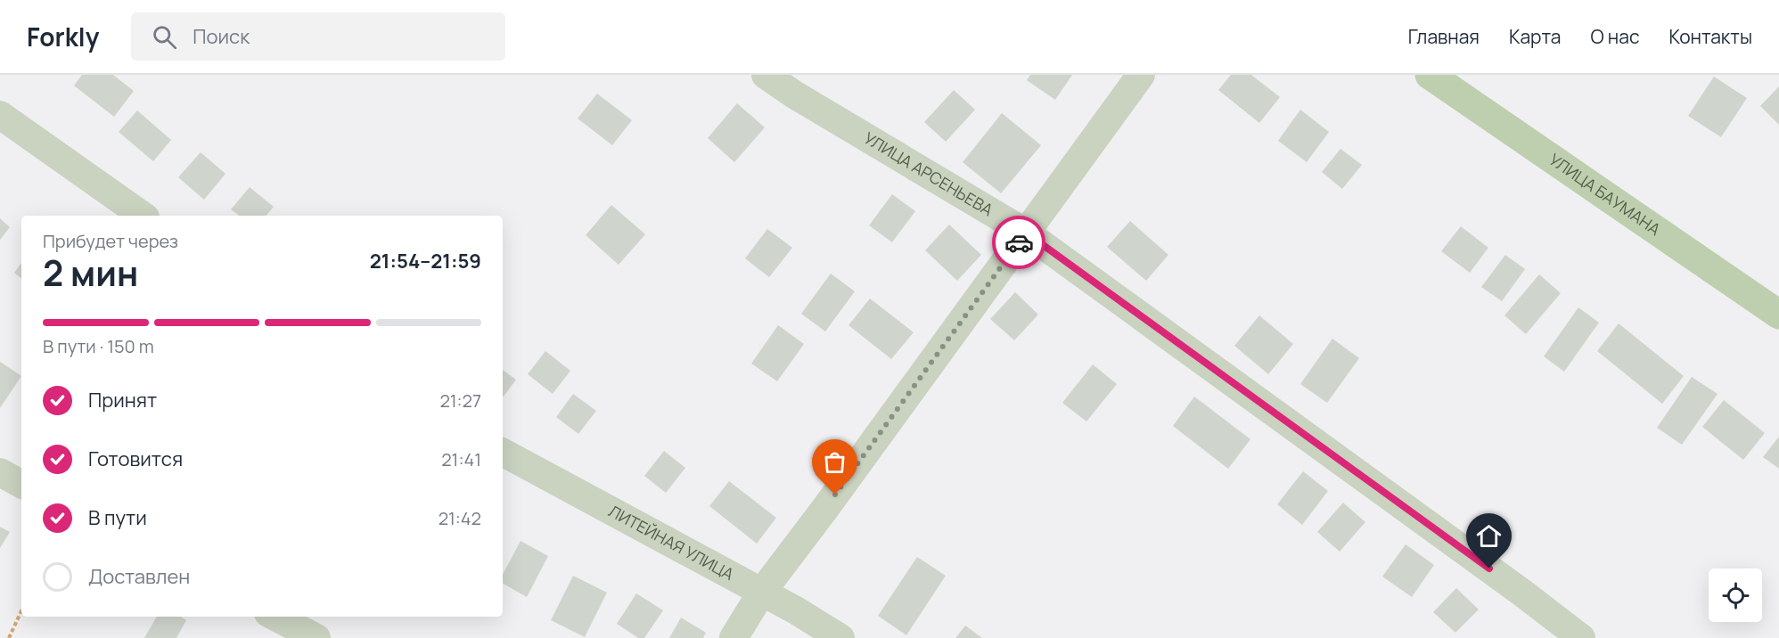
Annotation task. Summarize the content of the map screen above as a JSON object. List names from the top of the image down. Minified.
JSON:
{"streets":{"main road":["УЛИЦА БАУМАНА"],"street":["УЛИЦА АРСЕНЬЕВА","ЛИТЕЙНАЯ УЛИЦА"]},"page":{"header":"Forkly","search":"Поиск","nav":["Главная","Карта","О нас","Контакты"],"heading":["2 мин","Прибудет через","21:54–21:59"],"bar":"В пути · 150 m","list":[["Принят","21:27"],["Готовится","21:41"],["В пути","21:42"],"Доставлен"]}}
